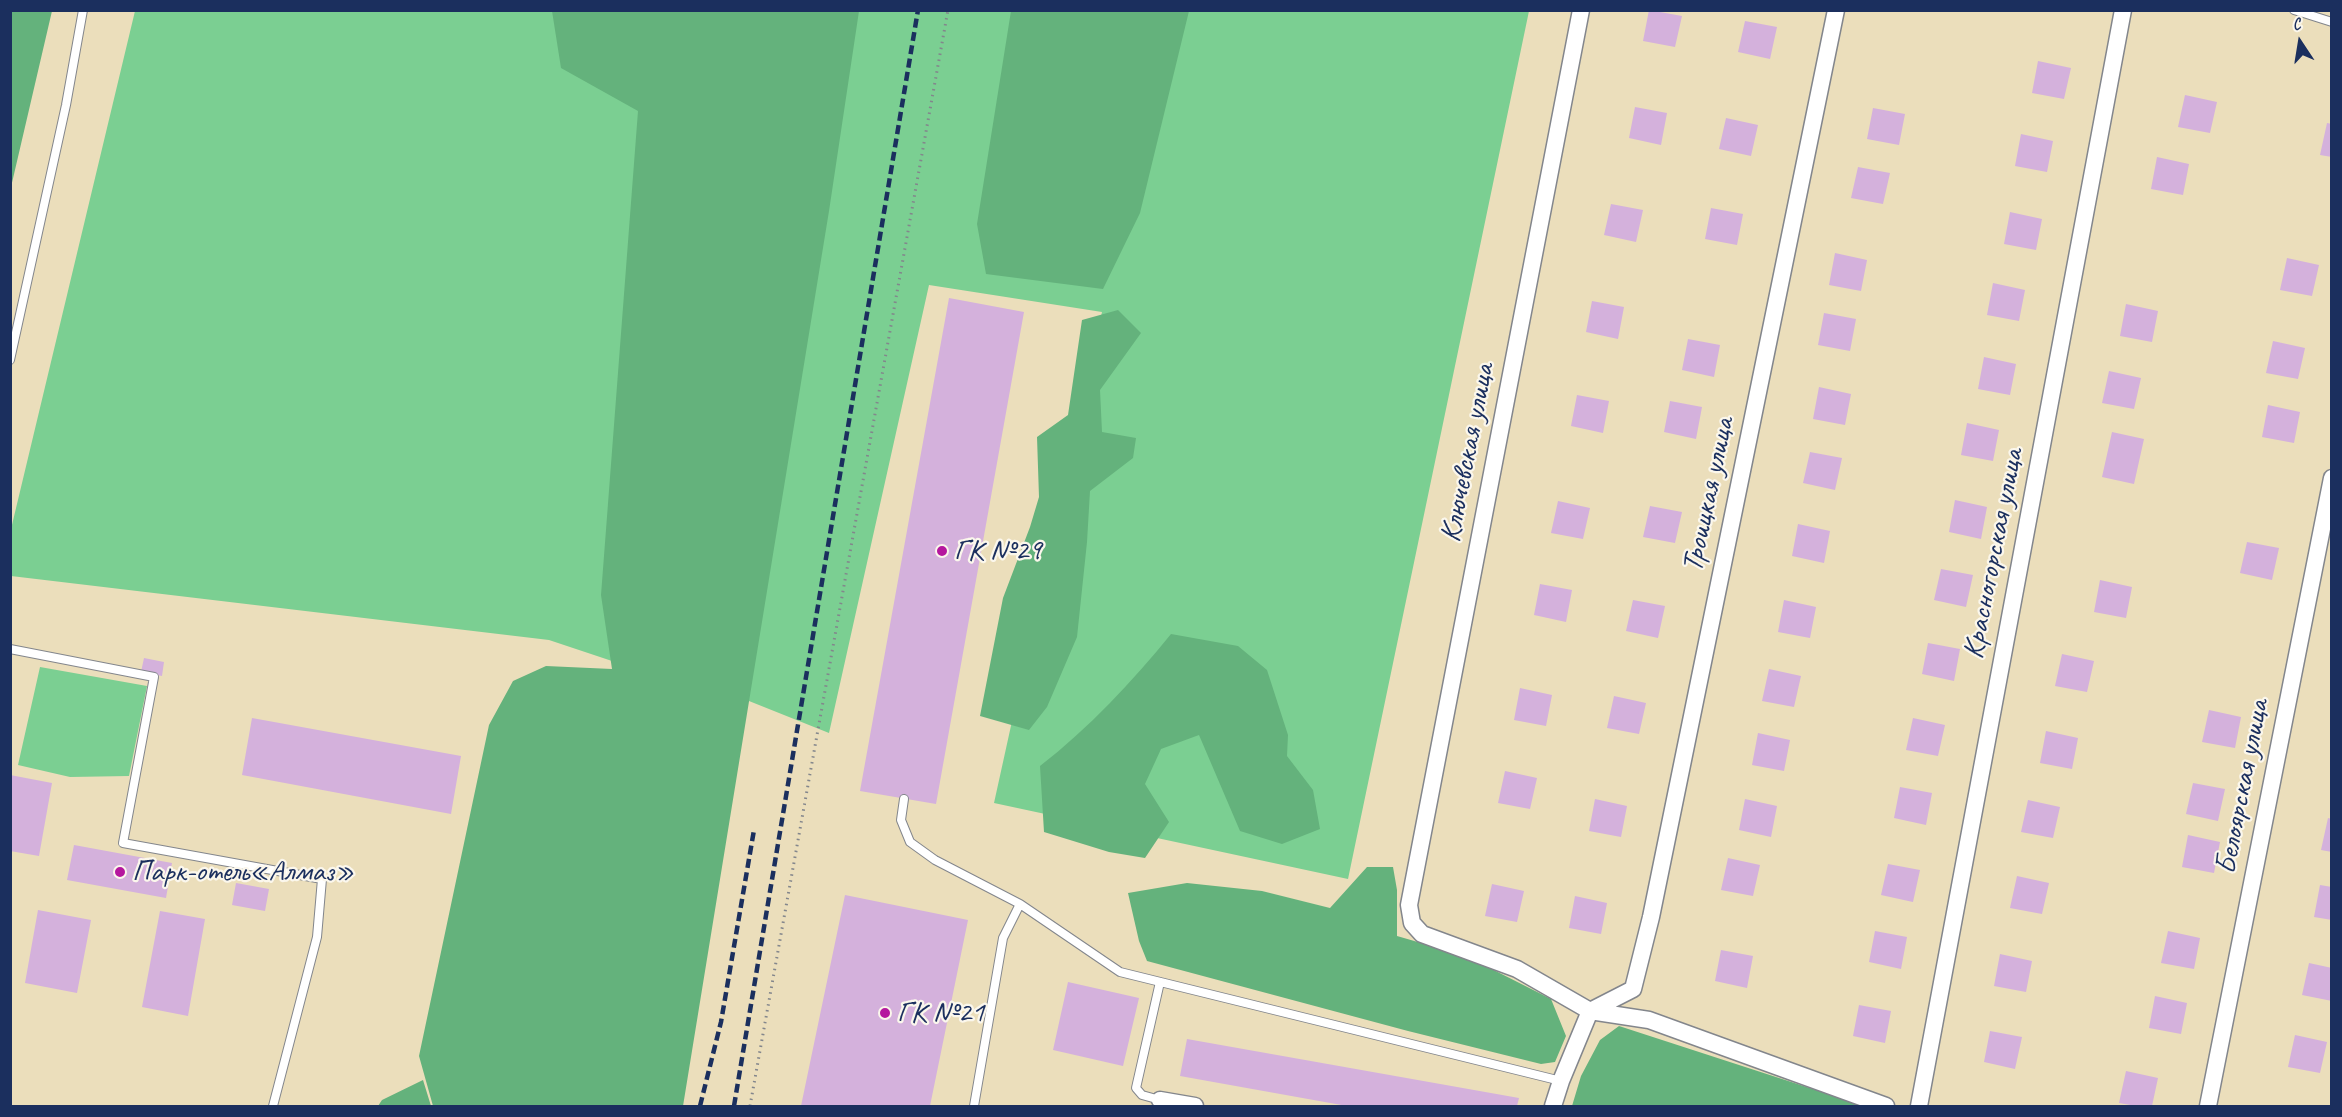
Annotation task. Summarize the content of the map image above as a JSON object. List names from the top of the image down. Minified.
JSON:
{"streets":{"street":["Ключевская улица","Троицкая улица","Красногорская улица","Белоярская улица"]},"crossings":[["Ключевская улица","Троицкая улица"]],"places":["ГК №29","Парк-отель«Алмаз»","ГК №21"],"north":"top"}
